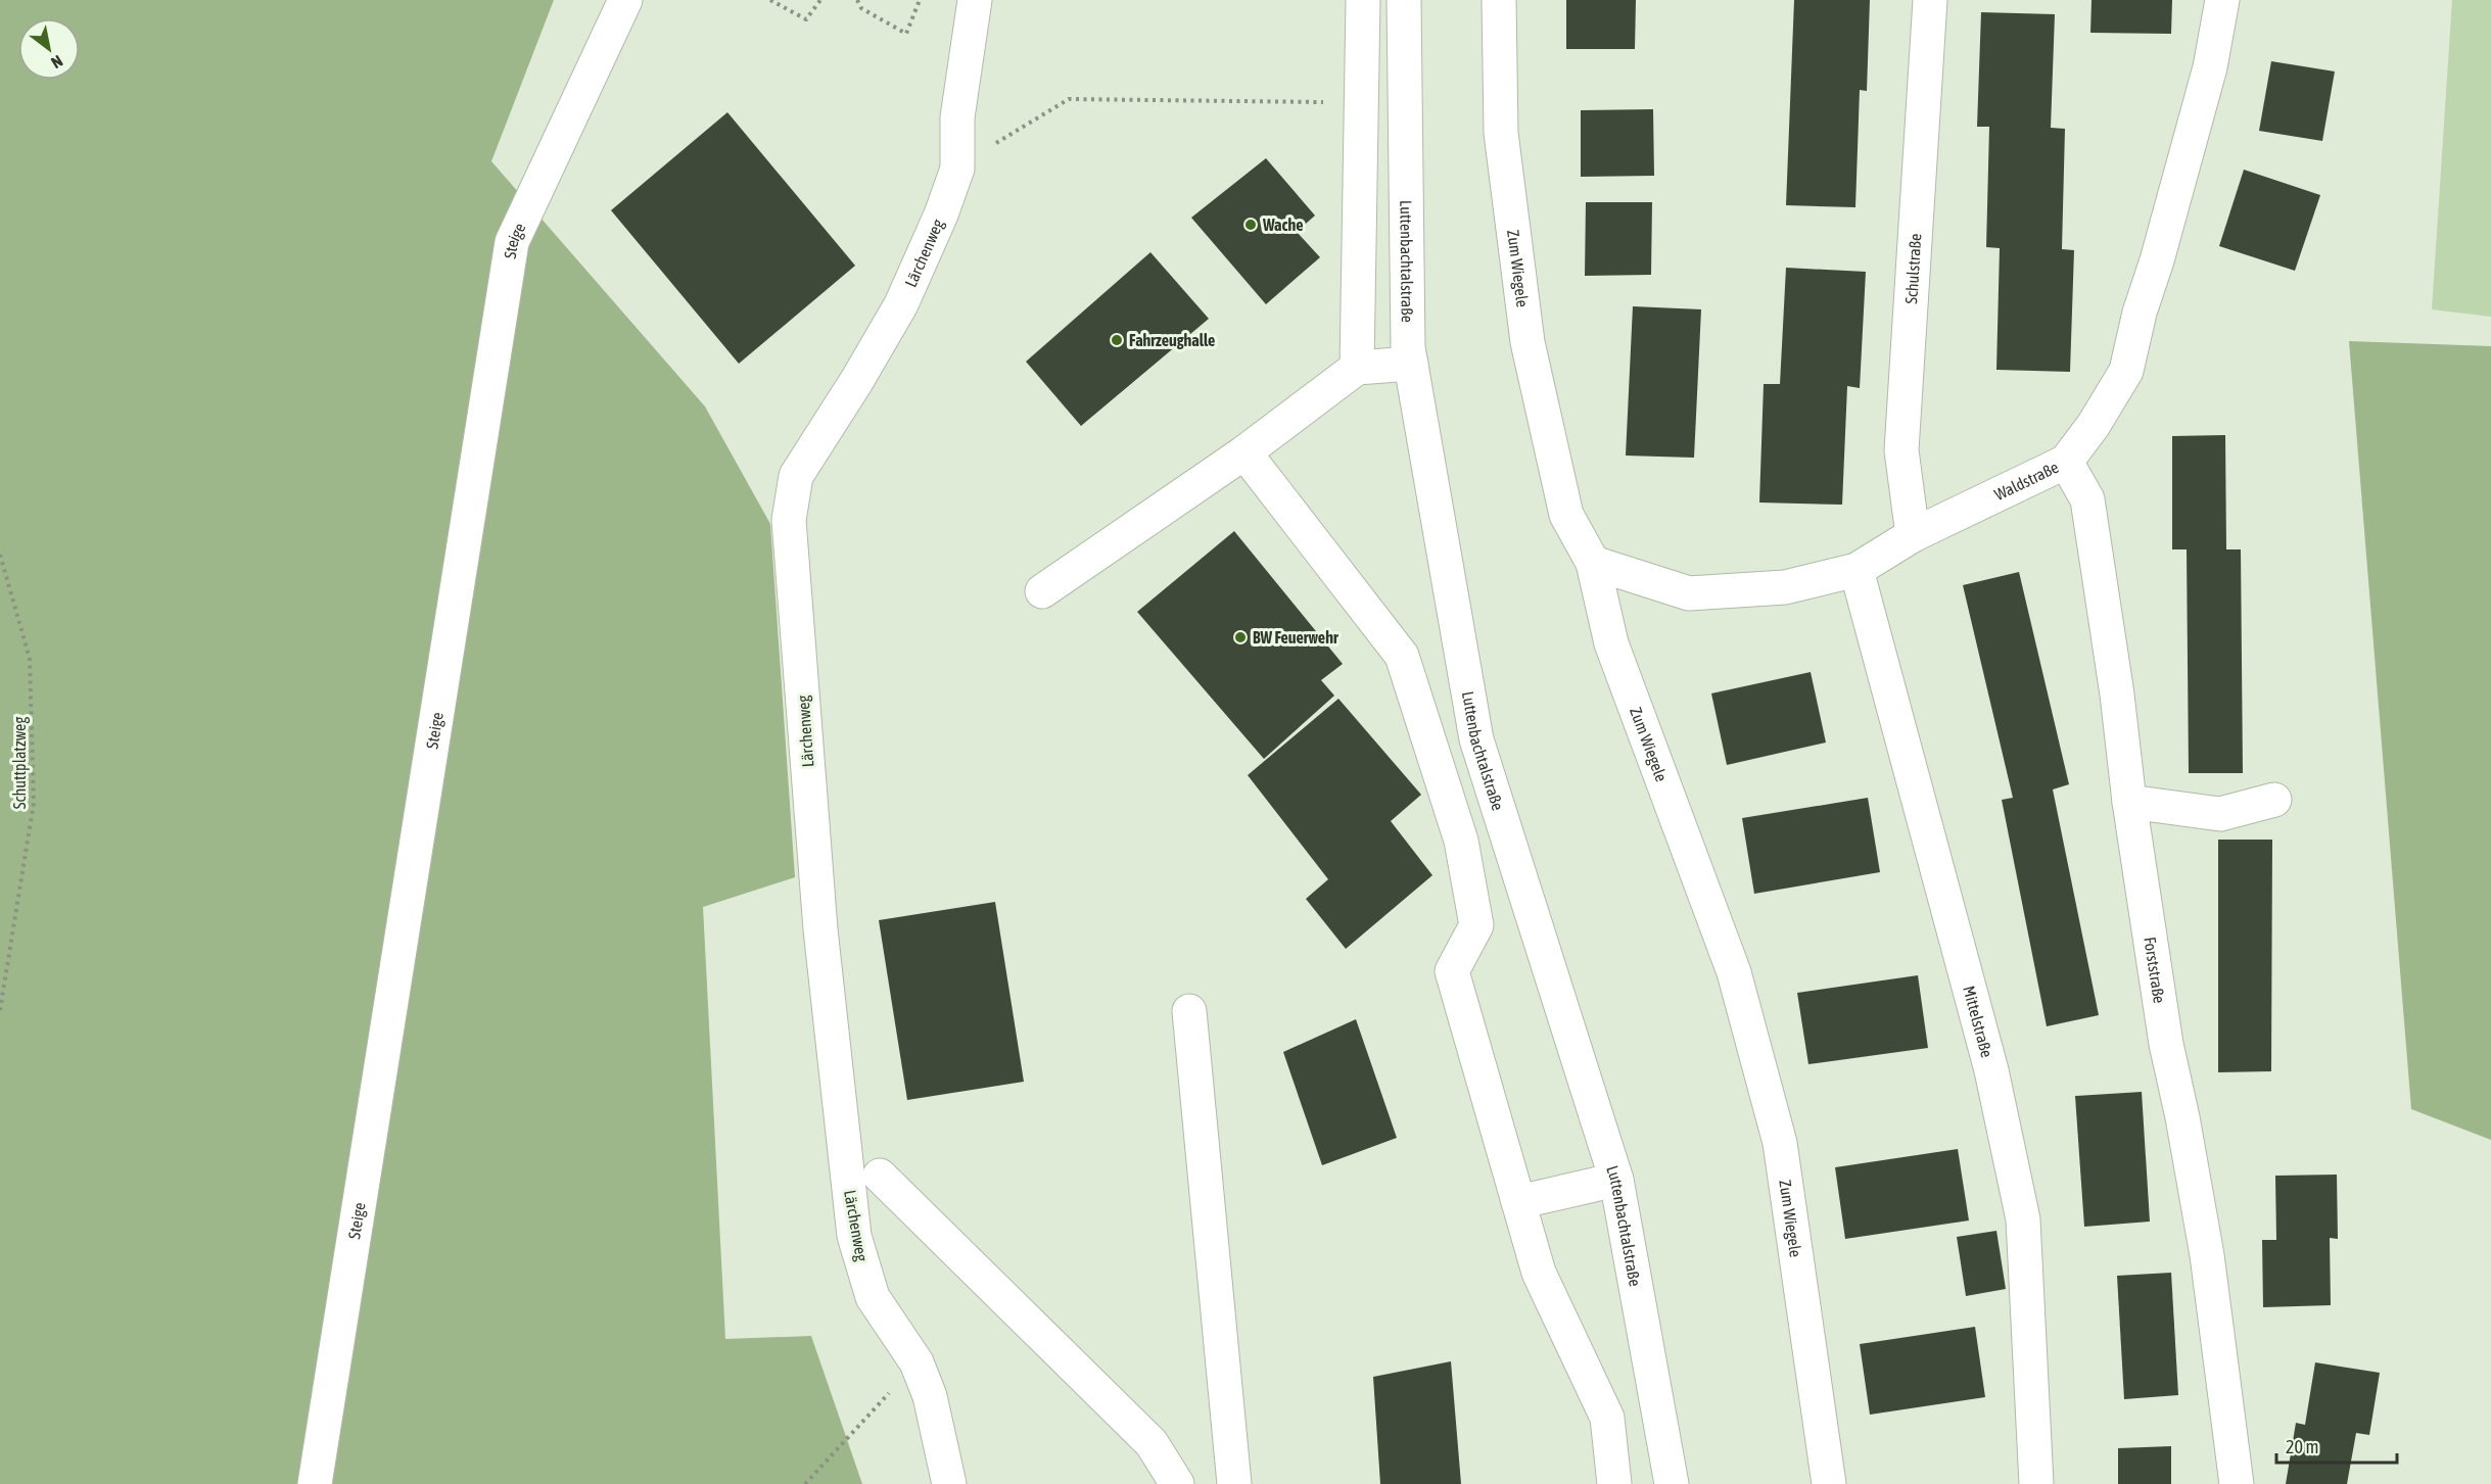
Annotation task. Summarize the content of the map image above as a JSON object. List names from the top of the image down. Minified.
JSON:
{"streets":{"street":["Steige","Lärchenweg","Luttenbachtalstraße","Zum Wiegele","Schulstraße","Waldstraße","Forststraße","Mittelstraße"],"path":["Schuttplatzweg"]},"crossings":[["Zum Wiegele","Waldstraße"],["Schulstraße","Waldstraße"],["Waldstraße","Forststraße"],["Waldstraße","Mittelstraße"]],"places":["Wache","Fahrzeughalle","BW Feuerwehr"],"scale_bar":"20 m","north":"bottom right"}
